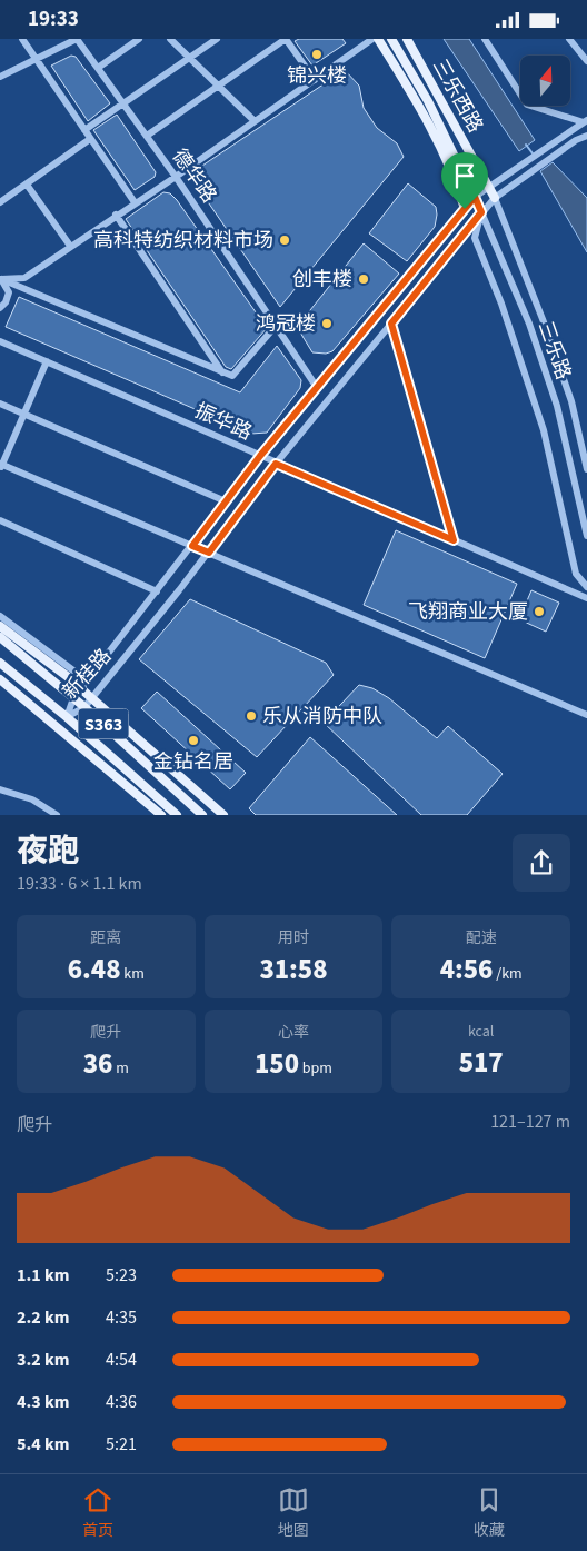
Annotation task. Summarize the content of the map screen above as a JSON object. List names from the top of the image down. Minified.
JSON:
{"streets":{"main road":["三乐西路","S363"],"street":["德华路","三乐路","振华路","新桂路"]},"crossings":[["三乐西路","三乐路"],["三乐西路","新桂路"],["德华路","新桂路"],["三乐路","新桂路"],["振华路","新桂路"],["新桂路","S363"]],"places":["锦兴楼","高科特纺织材料市场","创丰楼","鸿冠楼","飞翔商业大厦","乐从消防中队","金钻名居"],"north":"top","page":{"status":"19:33","heading":["夜跑","19:33 · 6 × 1.1 km"],"stats":[["距离","6.48 km"],["用时","31:58"],["配速","4:56 /km"],["爬升","36 m"],["心率","150 bpm"],["kcal","517"]],"chart":["爬升","121–127 m"],"list":[{"name":"1.1 km","note":"5:23"},{"name":"2.2 km","note":"4:35"},{"name":"3.2 km","note":"4:54"},{"name":"4.3 km","note":"4:36"},{"name":"5.4 km","note":"5:21"}],"tabs":["首页","地图","收藏"]}}
